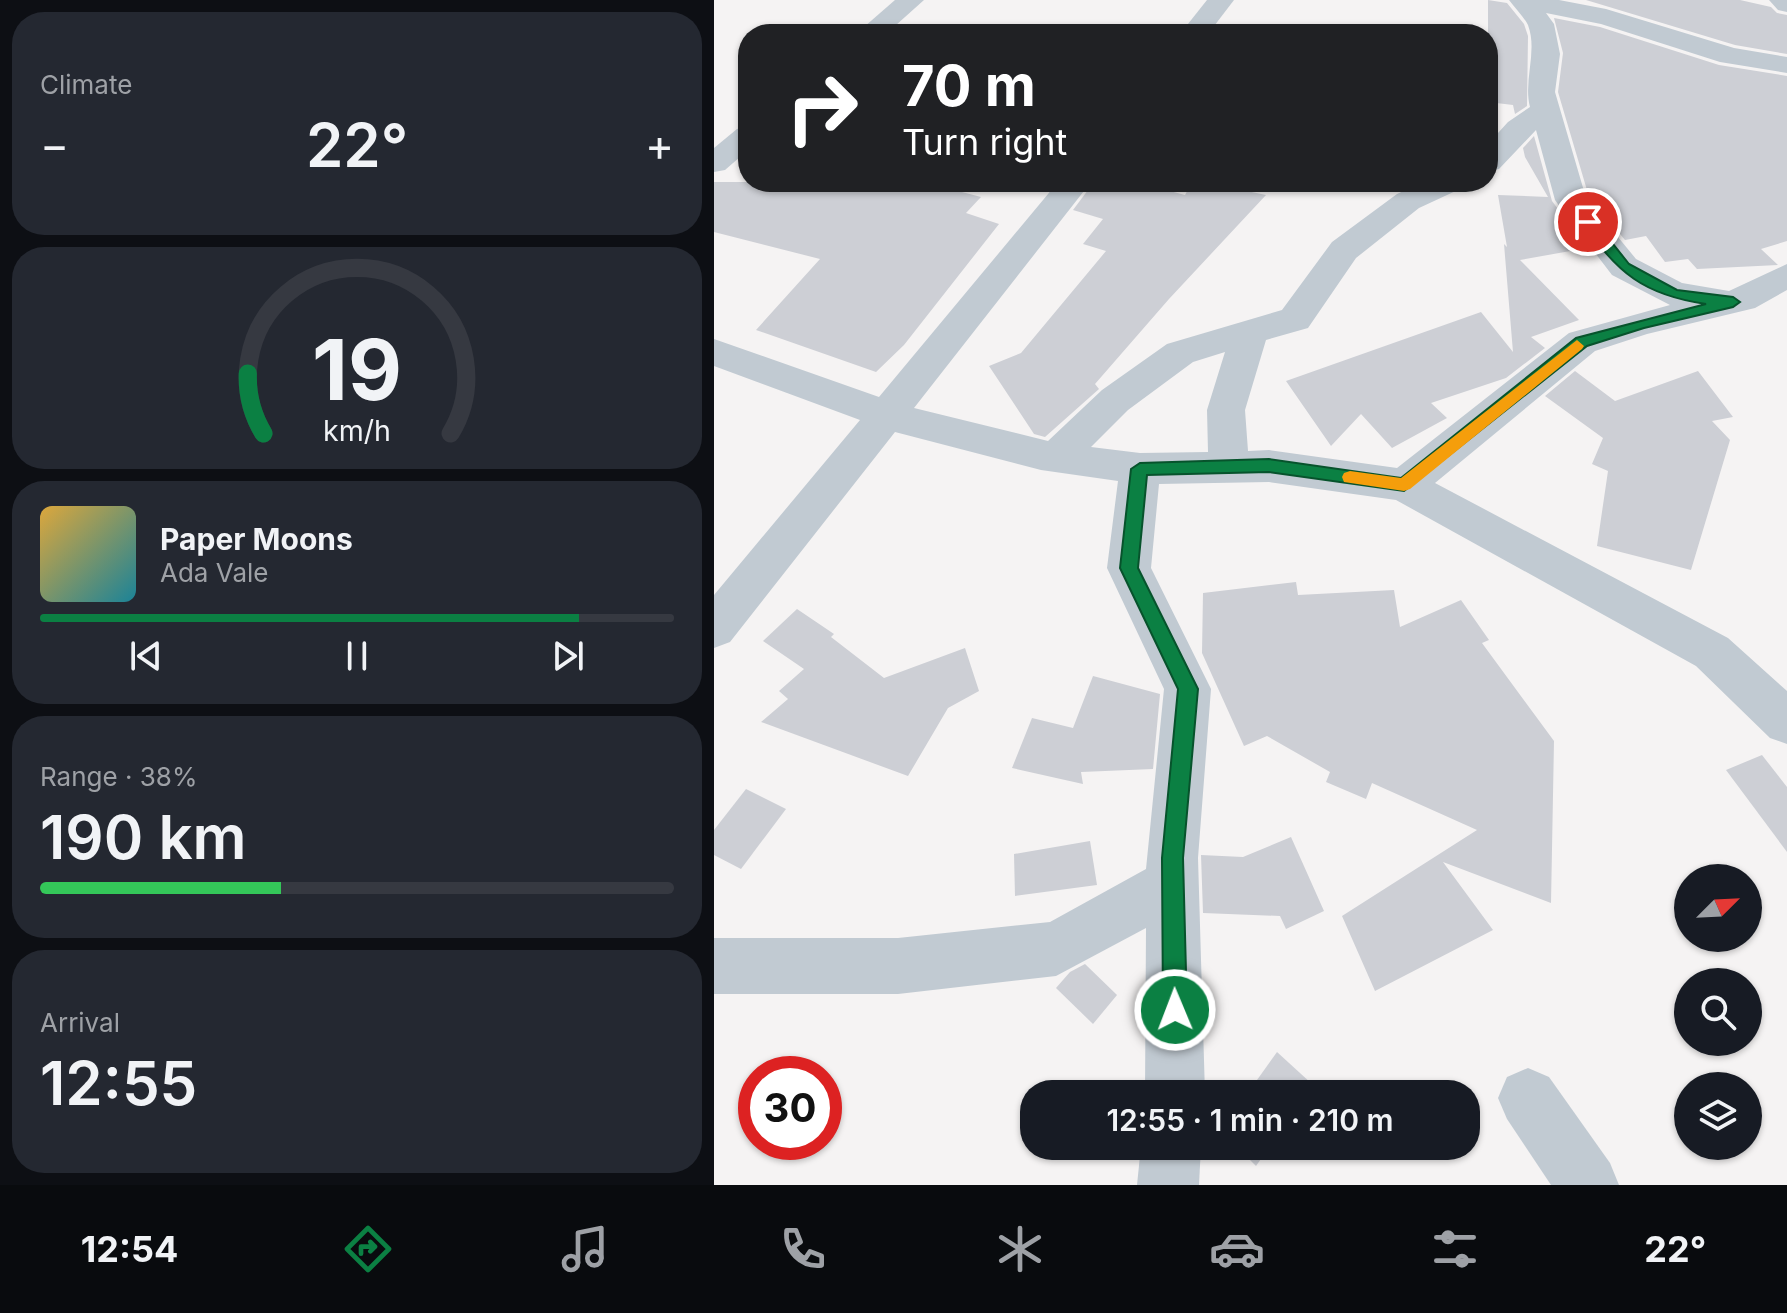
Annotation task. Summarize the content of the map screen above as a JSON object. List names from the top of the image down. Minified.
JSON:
{"north":"top right","page":{"tile":["Climate",["Range · 38%","190 km"],["Arrival","12:55"]],"turn":["70 m","Turn right"],"heat":["−","22°","+"],"song":["Paper Moons","Ada Vale"],"limit":"30","trip":"12:55 · 1 min · 210 m","tabs":["12:54","22°"],"gauge":["19","km/h"]}}
